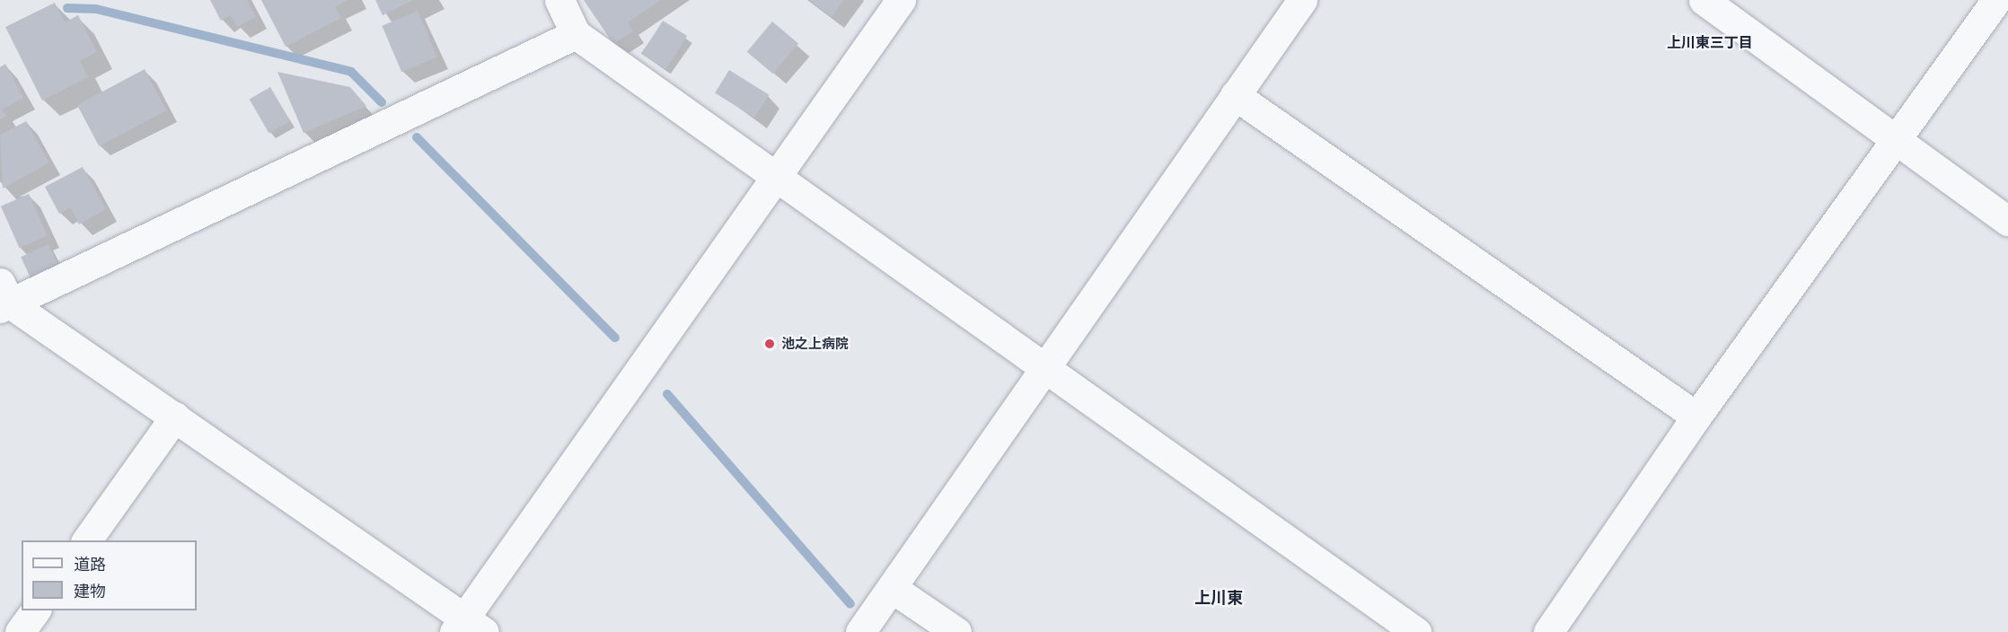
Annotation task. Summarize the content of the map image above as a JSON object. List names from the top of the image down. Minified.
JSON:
{"districts":["上川東三丁目","上川東"],"places":["池之上病院"],"legend":["道路","建物"]}
